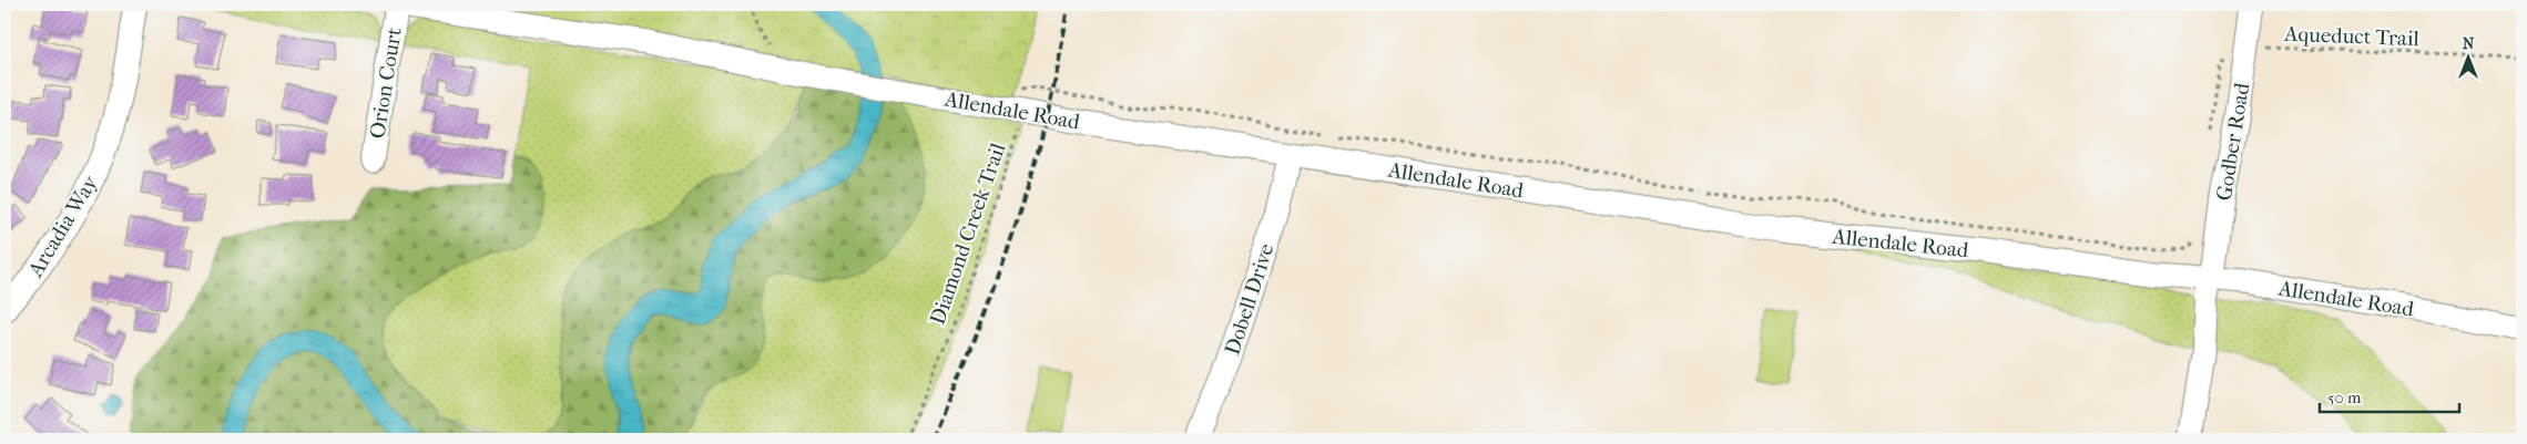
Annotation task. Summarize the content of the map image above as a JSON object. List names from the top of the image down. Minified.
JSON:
{"streets":{"street":["Orion Court","Allendale Road","Godber Road","Arcadia Way","Dobell Drive"],"path":["Aqueduct Trail","Diamond Creek Trail"]},"crossings":[["Aqueduct Trail","Godber Road"],["Orion Court","Allendale Road"],["Allendale Road","Godber Road"],["Allendale Road","Diamond Creek Trail"],["Allendale Road","Dobell Drive"]],"scale_bar":"50 m","north":"top"}
